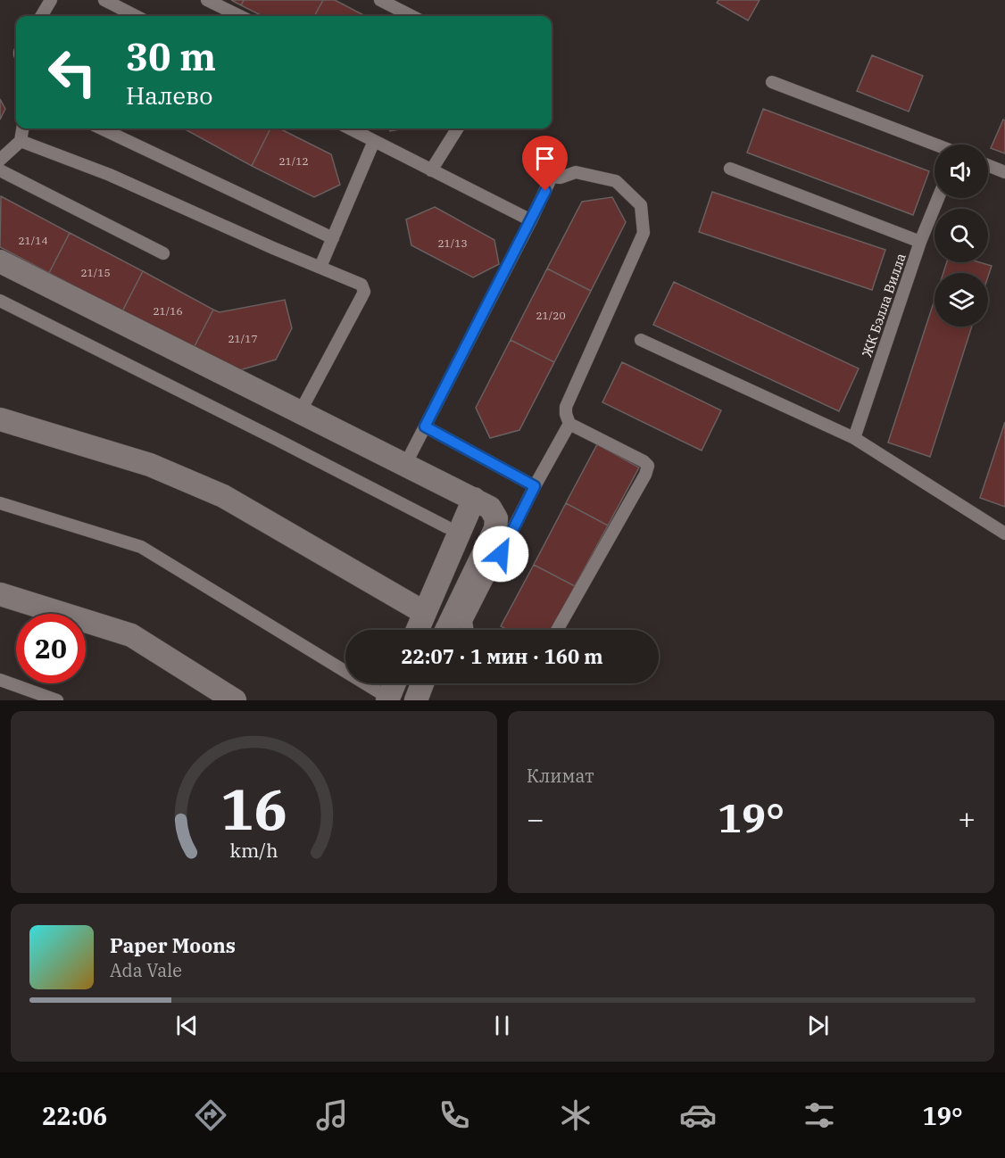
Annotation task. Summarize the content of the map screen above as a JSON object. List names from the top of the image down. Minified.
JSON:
{"streets":{"lane":["ЖК Бэлла Вилла"]},"house_numbers":["21/12","21/14","21/13","21/15","21/16","21/20","21/17"],"page":{"turn":["30 m","Налево"],"limit":"20","trip":"22:07 · 1 мин · 160 m","tile":"Климат","heat":["−","19°","+"],"song":["Paper Moons","Ada Vale"],"tabs":["22:06","19°"],"gauge":["16","km/h"]}}
